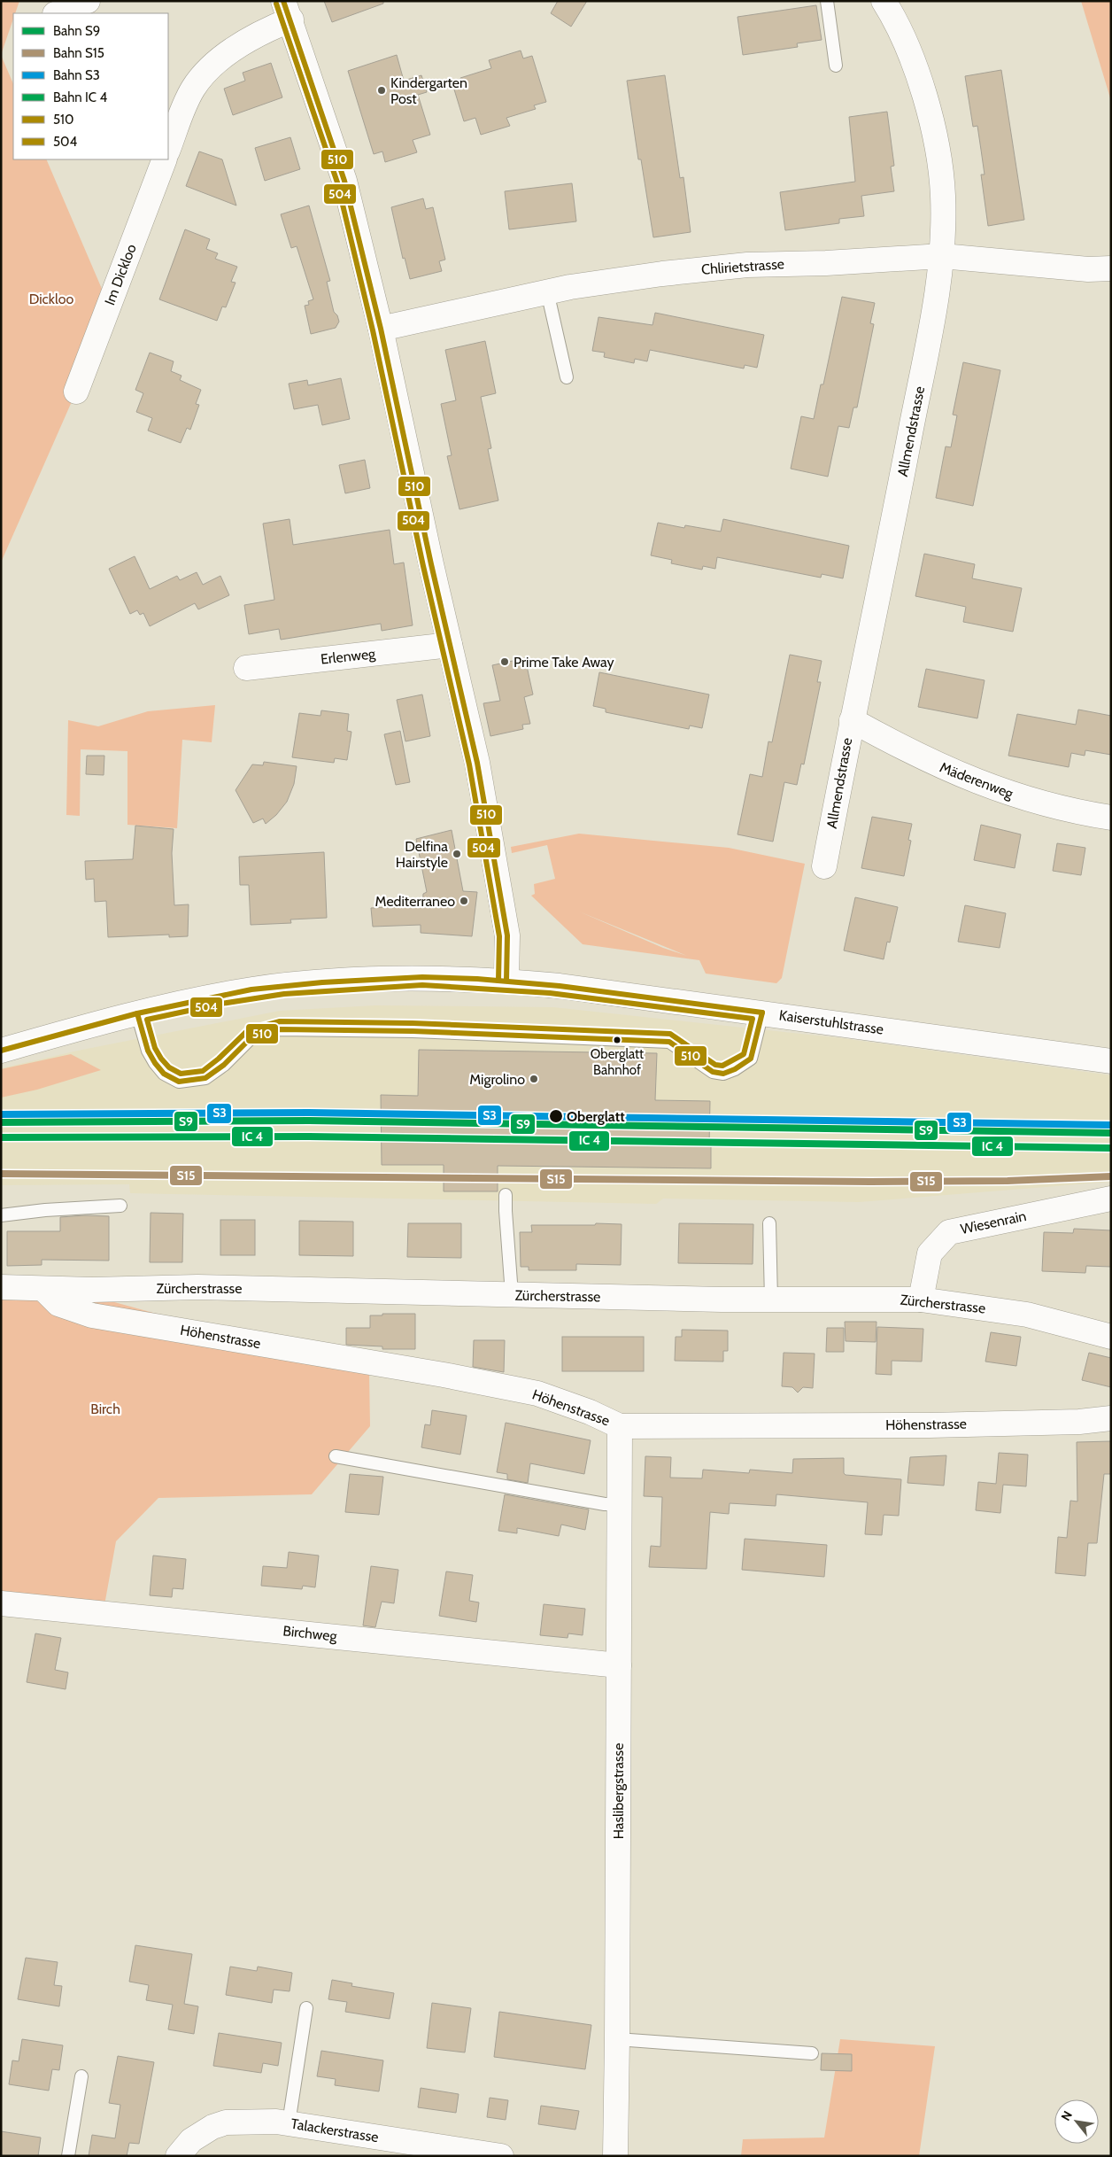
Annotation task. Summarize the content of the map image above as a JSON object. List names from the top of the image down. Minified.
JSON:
{"streets":{"street":["Chlirietstrasse","Im Dickloo","Allmendstrasse","Erlenweg","Mäderenweg","Kaiserstuhlstrasse","Wiesenrain","Zürcherstrasse","Höhenstrasse","Birchweg","Haslibergstrasse","Talackerstrasse"]},"crossings":[["Chlirietstrasse","Allmendstrasse"],["Allmendstrasse","Mäderenweg"],["Wiesenrain","Zürcherstrasse"],["Zürcherstrasse","Höhenstrasse"],["Höhenstrasse","Haslibergstrasse"],["Birchweg","Haslibergstrasse"]],"parks":["Dickloo","Birch"],"places":["Kindergarten Post","Prime Take Away","Delfina Hairstyle","Mediterraneo","Oberglatt Bahnhof","Migrolino","Oberglatt"],"lines":["transit line 510","transit line 504","rail line S3","rail line S9","rail line S15"],"legend":["Bahn S9","Bahn S15","Bahn S3","Bahn IC 4","510","504"],"north":"top left"}
